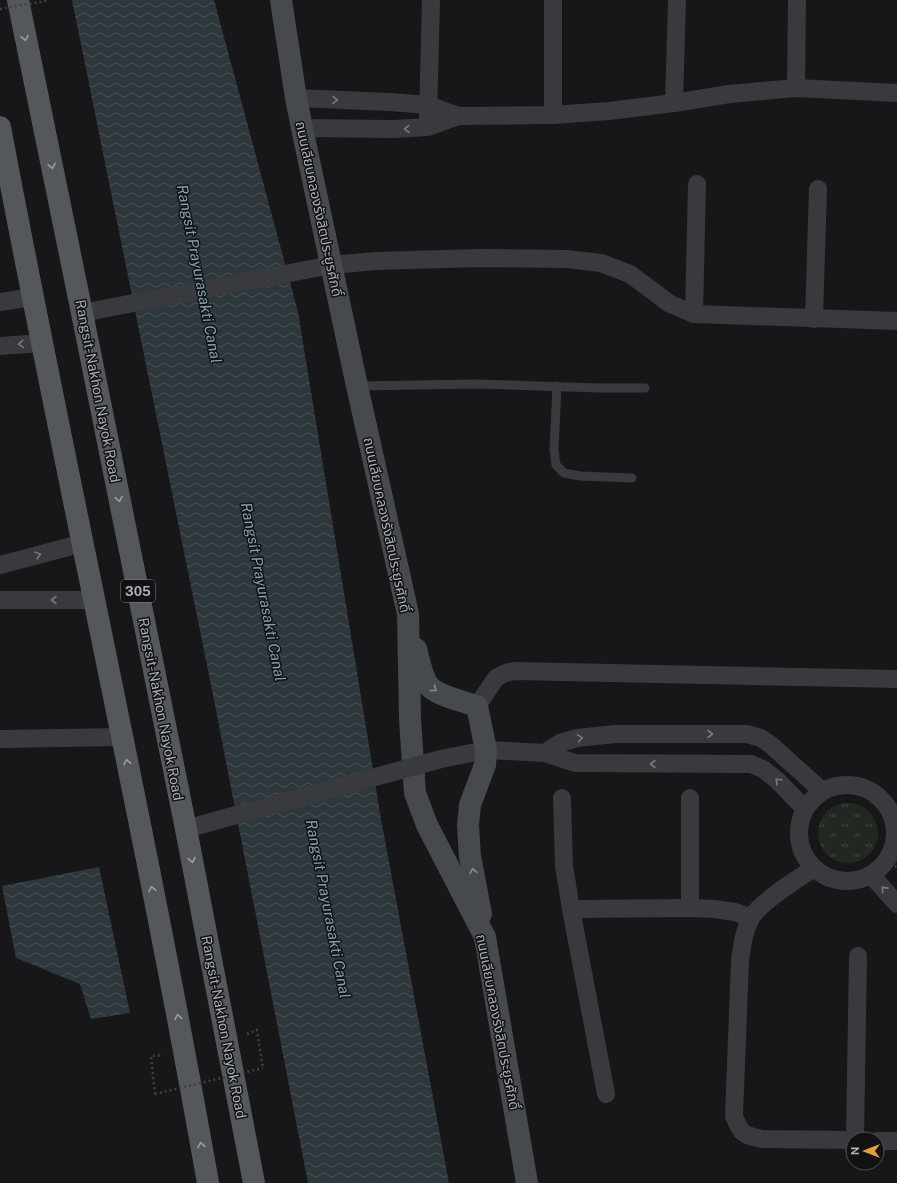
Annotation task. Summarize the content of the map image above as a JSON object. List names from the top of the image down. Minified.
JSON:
{"streets":{"main road":["Rangsit-Nakhon Nayok Road","305"],"street":["ถนนเลียบคลองรังสิตประยูรศักดิ์"]},"water":["Rangsit Prayurasakti Canal"],"north":"left"}
